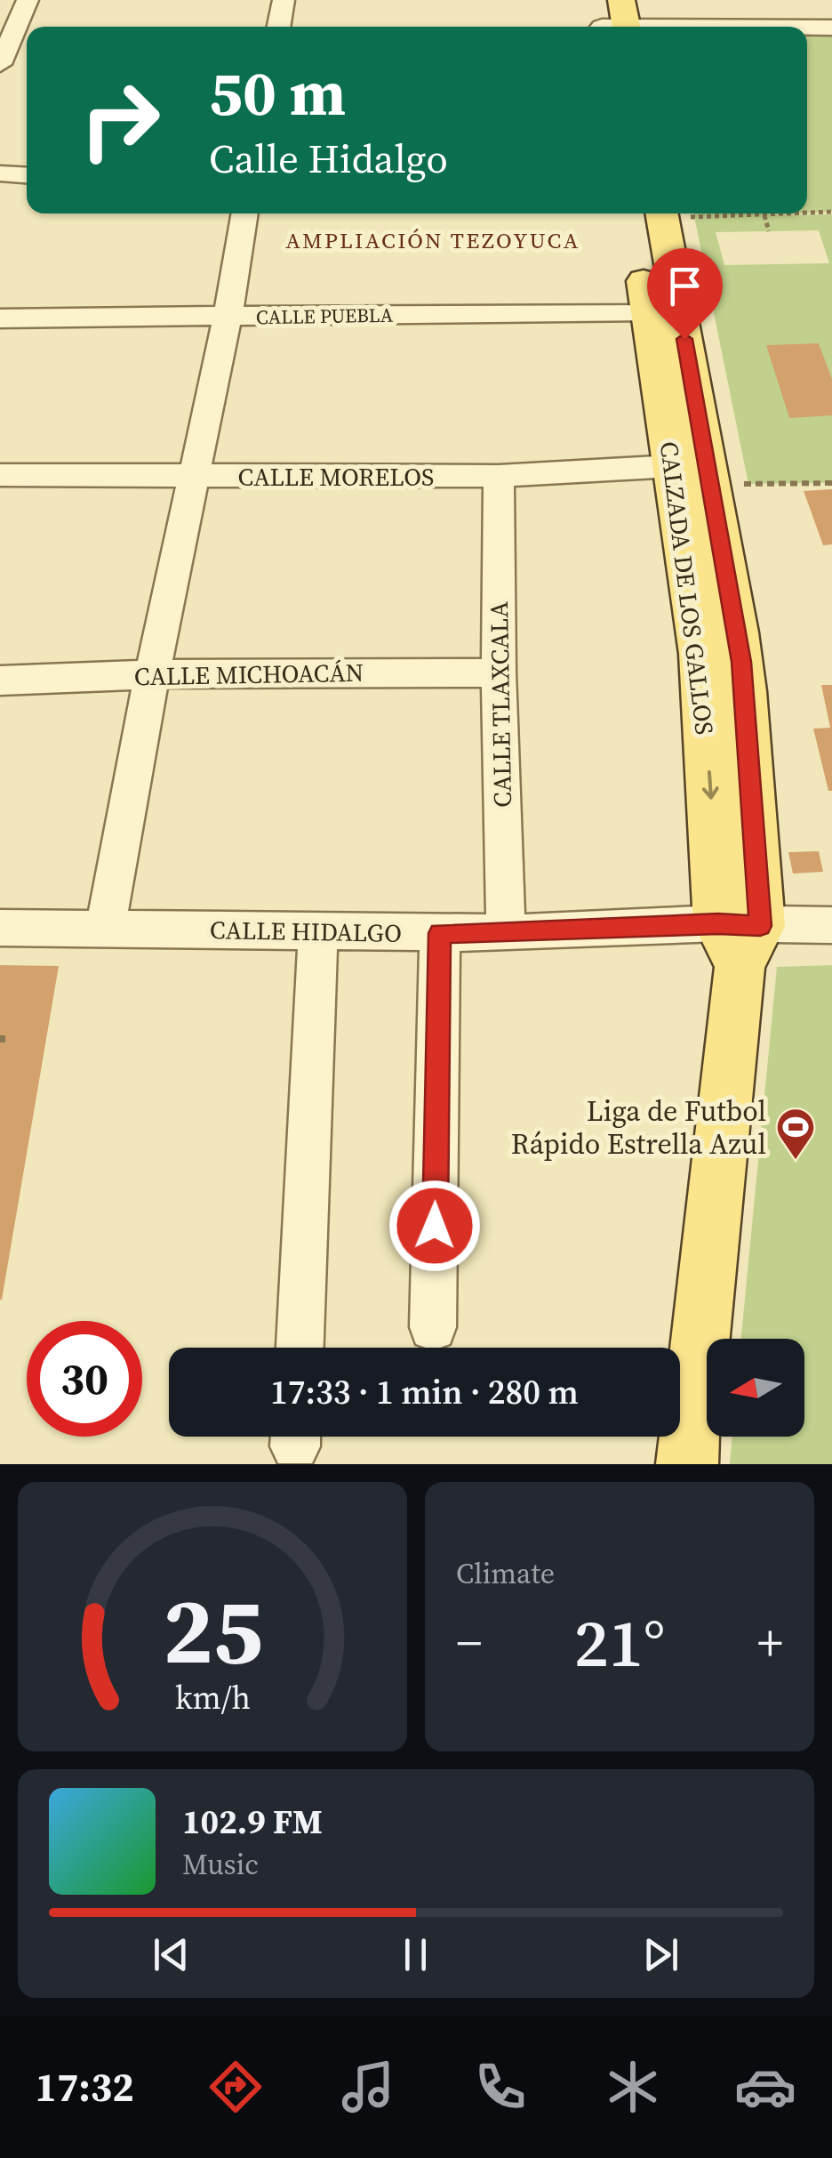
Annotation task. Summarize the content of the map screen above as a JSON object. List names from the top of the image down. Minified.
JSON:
{"streets":{"main road":["CALZADA DE LOS GALLOS"],"street":["CALLE PUEBLA","CALLE MORELOS","CALLE MICHOACÁN","CALLE TLAXCALA","CALLE HIDALGO"]},"crossings":[["CALLE PUEBLA","CALZADA DE LOS GALLOS"],["CALLE MORELOS","CALZADA DE LOS GALLOS"],["CALLE MORELOS","CALLE TLAXCALA"],["CALZADA DE LOS GALLOS","CALLE HIDALGO"],["CALLE MICHOACÁN","CALLE TLAXCALA"],["CALLE TLAXCALA","CALLE HIDALGO"]],"districts":["AMPLIACIÓN TEZOYUCA"],"places":{"sports":["Liga de Futbol Rápido Estrella Azul"]},"north":"left","page":{"turn":["50 m","Calle Hidalgo"],"limit":"30","trip":"17:33 · 1 min · 280 m","tile":"Climate","heat":["−","21°","+"],"song":["102.9 FM","Music"],"tabs":"17:32","gauge":["25","km/h"]}}
